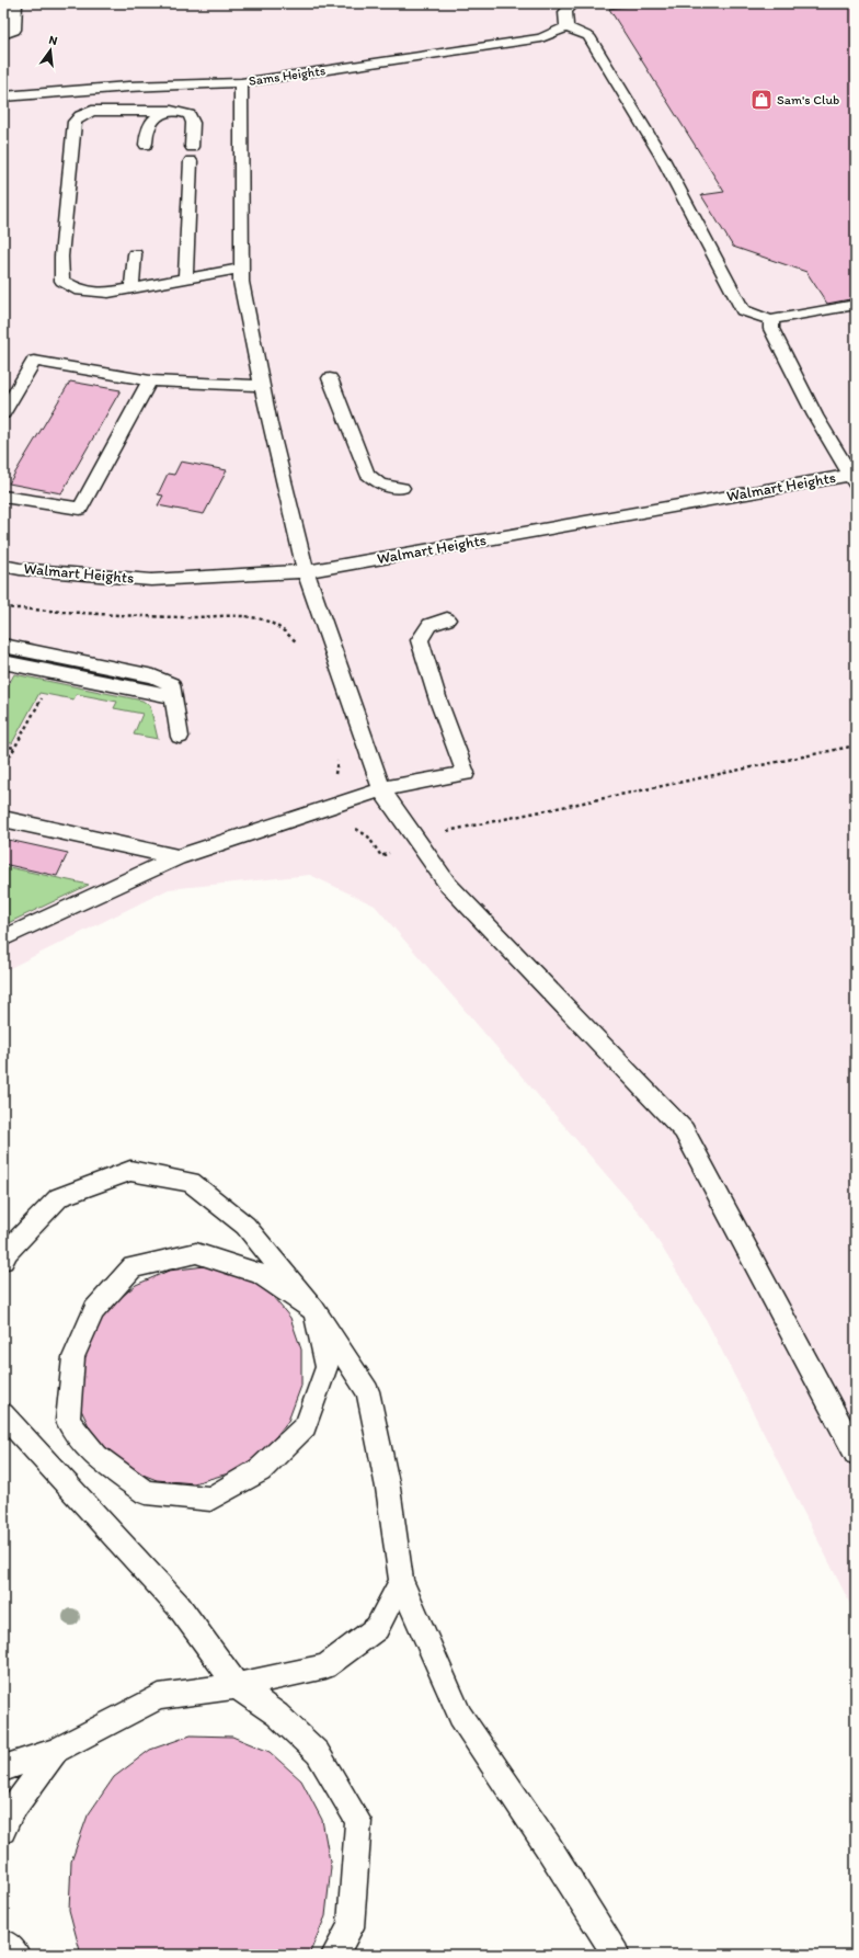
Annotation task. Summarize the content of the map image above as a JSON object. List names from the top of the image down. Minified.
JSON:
{"streets":{"lane":["Sams Heights","Walmart Heights"]},"places":{"shop":["Sam's Club"]},"north":"top"}
